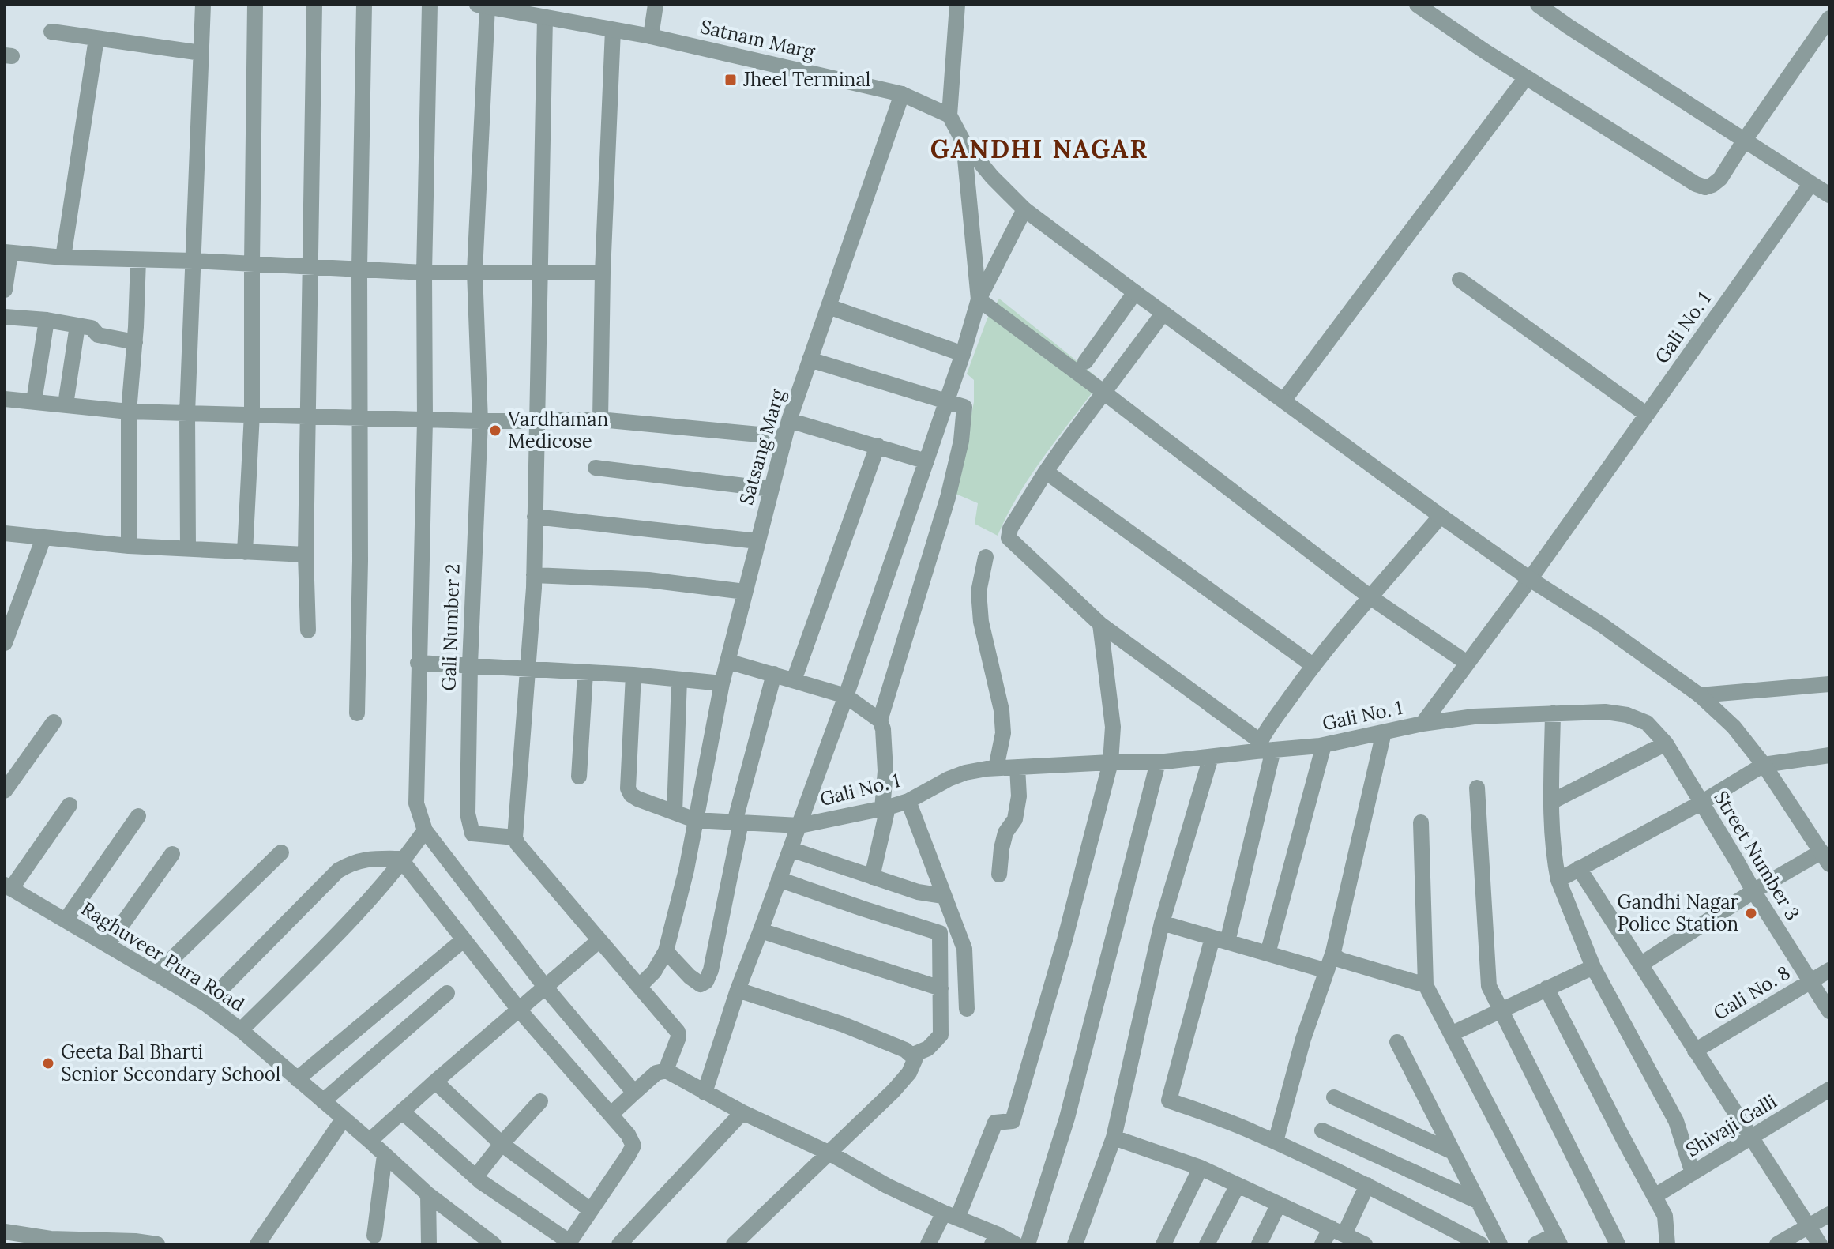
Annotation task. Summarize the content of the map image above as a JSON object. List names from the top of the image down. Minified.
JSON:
{"streets":{"street":["Satnam Marg","Gali No. 1","Satsang Marg","Gali Number 2","Street Number 3","Raghuveer Pura Road","Gali No. 8","Shivaji Galli"]},"crossings":[["Satnam Marg","Satsang Marg"],["Satnam Marg","Gali Number 2"],["Gali No. 1","Satsang Marg"],["Street Number 3","Gali No. 8"]],"districts":["GANDHI NAGAR"],"places":{"transit":["Jheel Terminal"],"other":["Vardhaman Medicose","Gandhi Nagar Police Station","Geeta Bal Bharti Senior Secondary School"]}}
